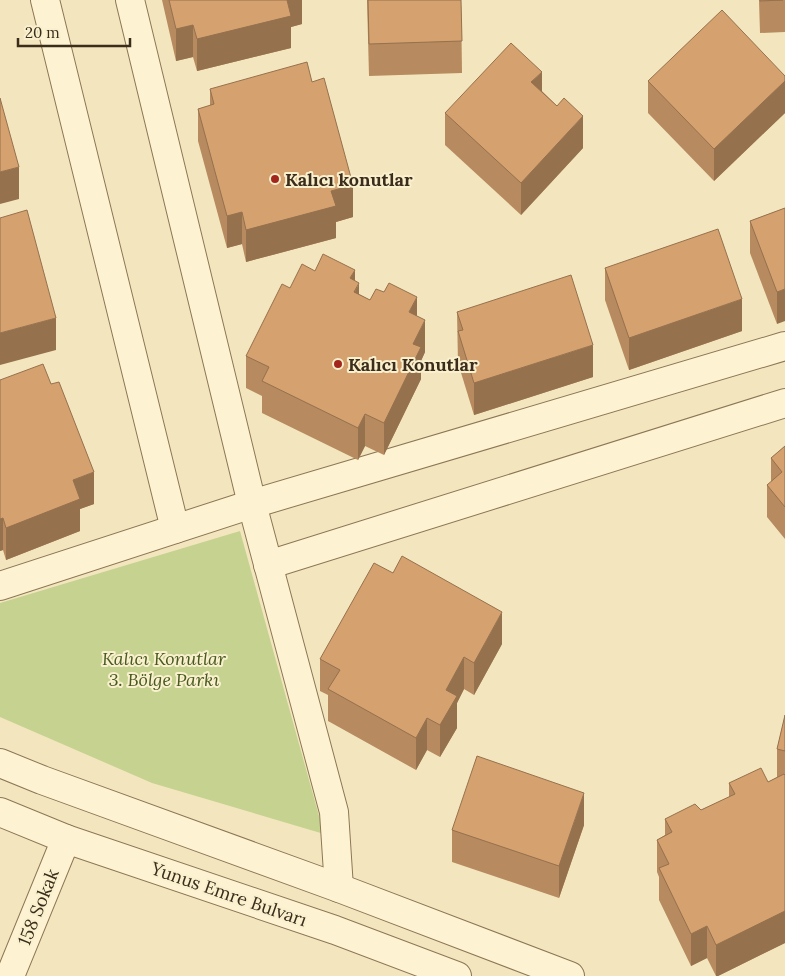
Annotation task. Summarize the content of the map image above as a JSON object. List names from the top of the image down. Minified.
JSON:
{"streets":{"street":["Yunus Emre Bulvarı","158 Sokak"]},"crossings":[["Yunus Emre Bulvarı","158 Sokak"]],"parks":["Kalıcı Konutlar 3. Bölge Parkı"],"places":["Kalıcı konutlar","Kalıcı Konutlar"],"scale_bar":"20 m"}
